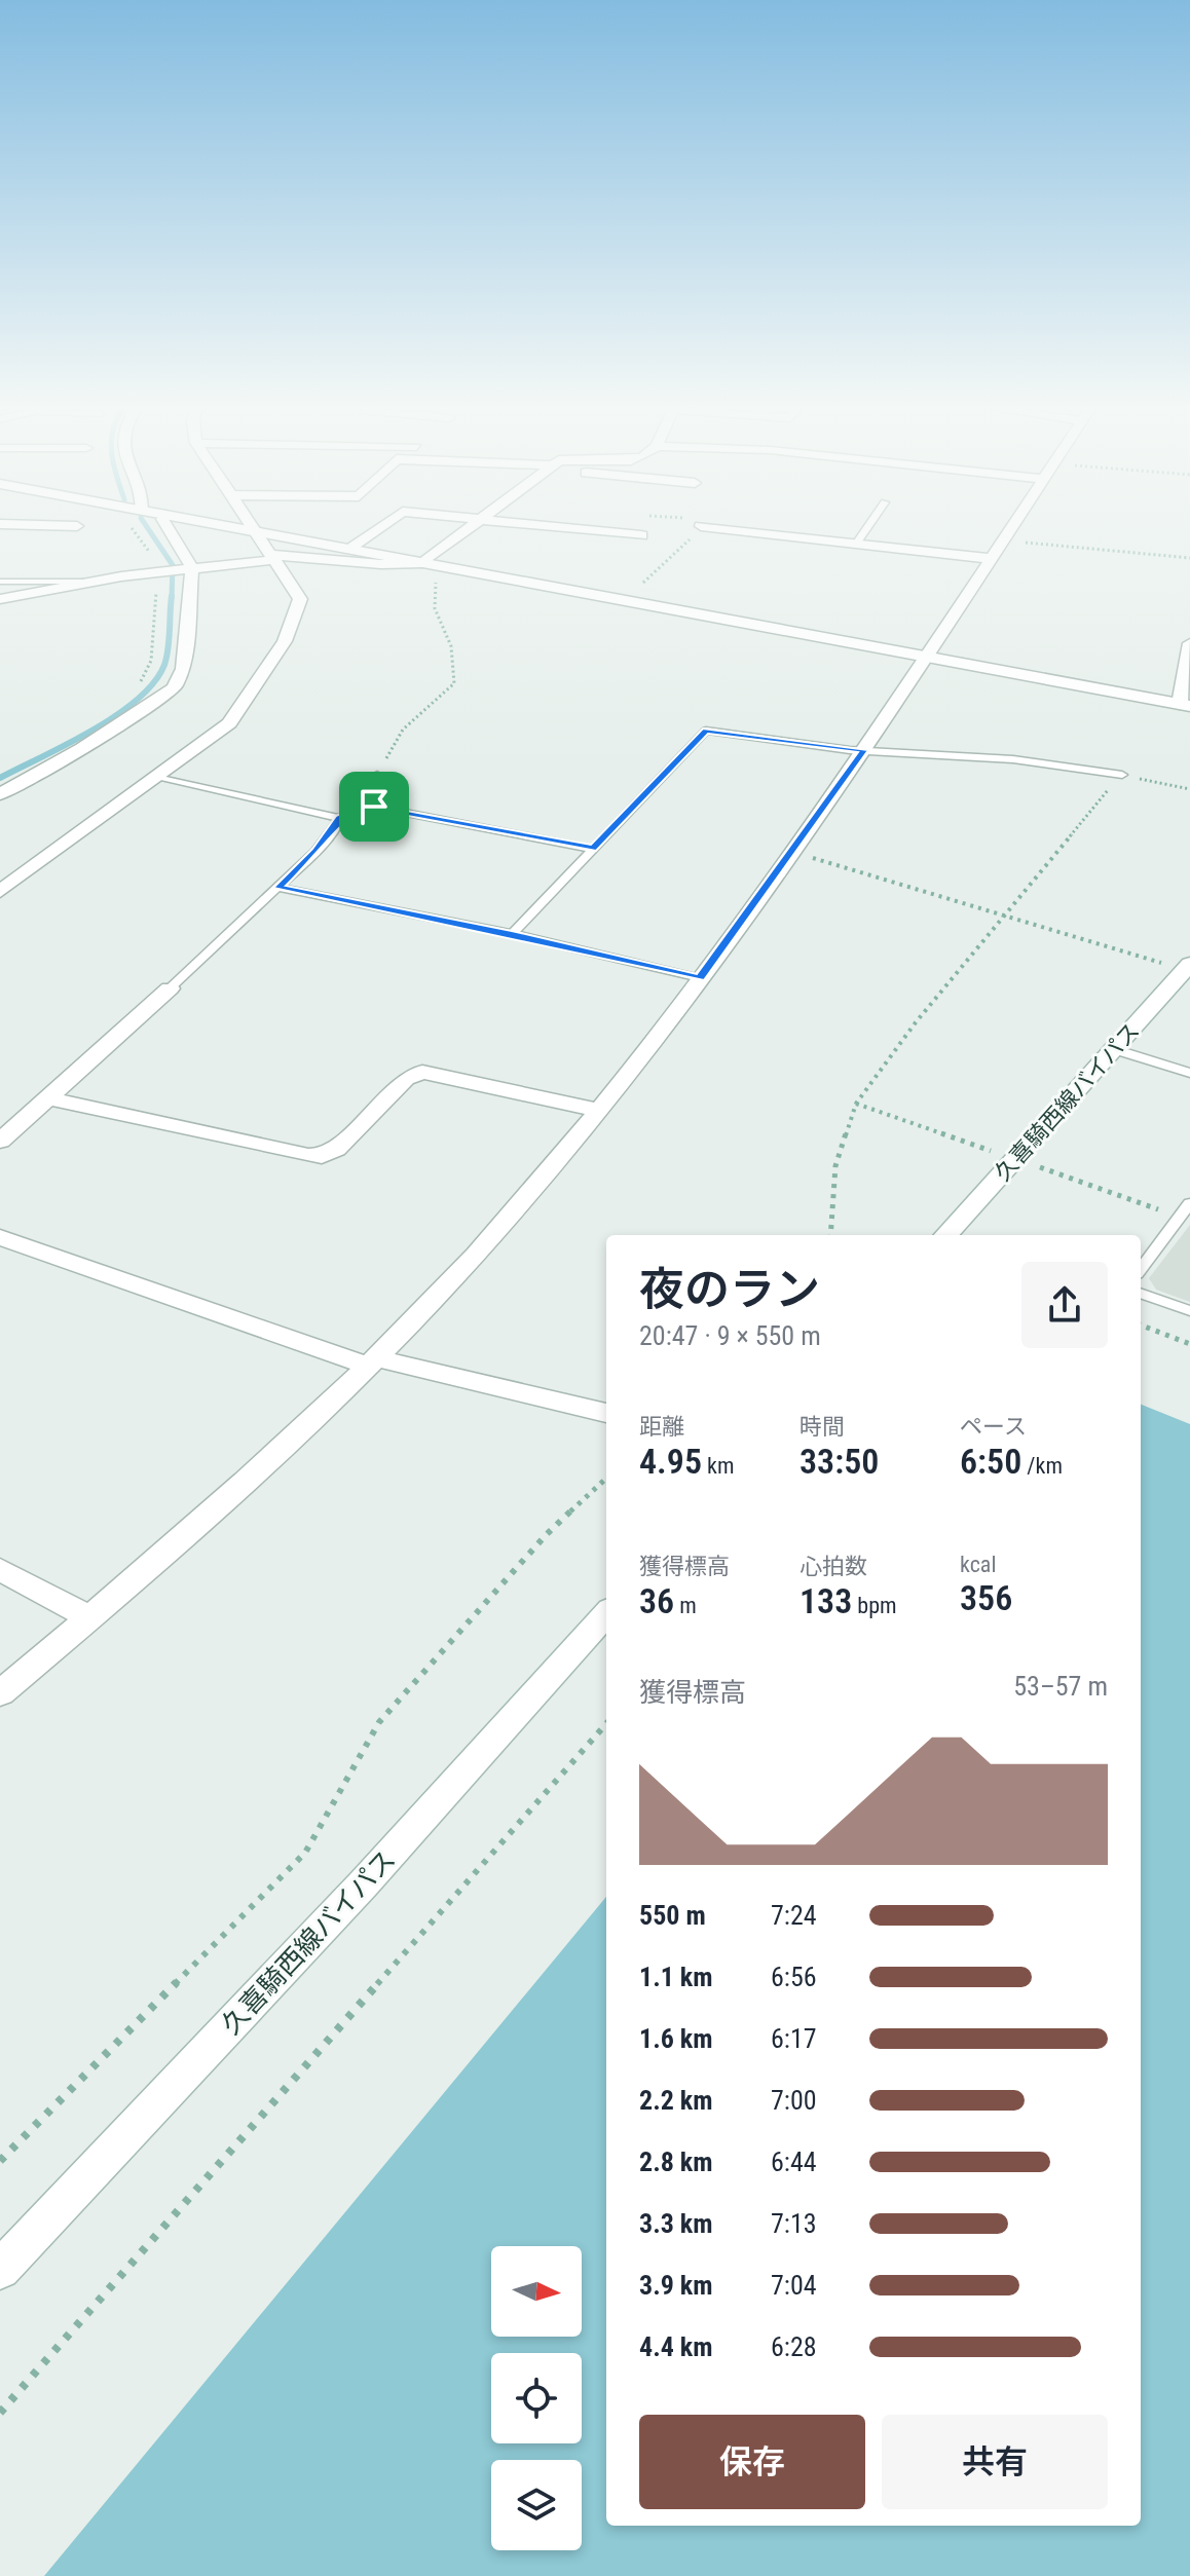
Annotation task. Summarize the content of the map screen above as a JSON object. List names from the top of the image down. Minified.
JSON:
{"streets":{"street":["久喜騎西線バイパス"]},"north":"right","page":{"heading":["夜のラン","20:47 · 9 × 550 m"],"stats":[["距離","4.95 km"],["時間","33:50"],["ペース","6:50 /km"],["獲得標高","36 m"],["心拍数","133 bpm"],["kcal","356"]],"chart":["獲得標高","53–57 m"],"list":[{"name":"550 m","note":"7:24"},{"name":"1.1 km","note":"6:56"},{"name":"1.6 km","note":"6:17"},{"name":"2.2 km","note":"7:00"},{"name":"2.8 km","note":"6:44"},{"name":"3.3 km","note":"7:13"},{"name":"3.9 km","note":"7:04"},{"name":"4.4 km","note":"6:28"}],"buttons":["保存","共有"]}}
